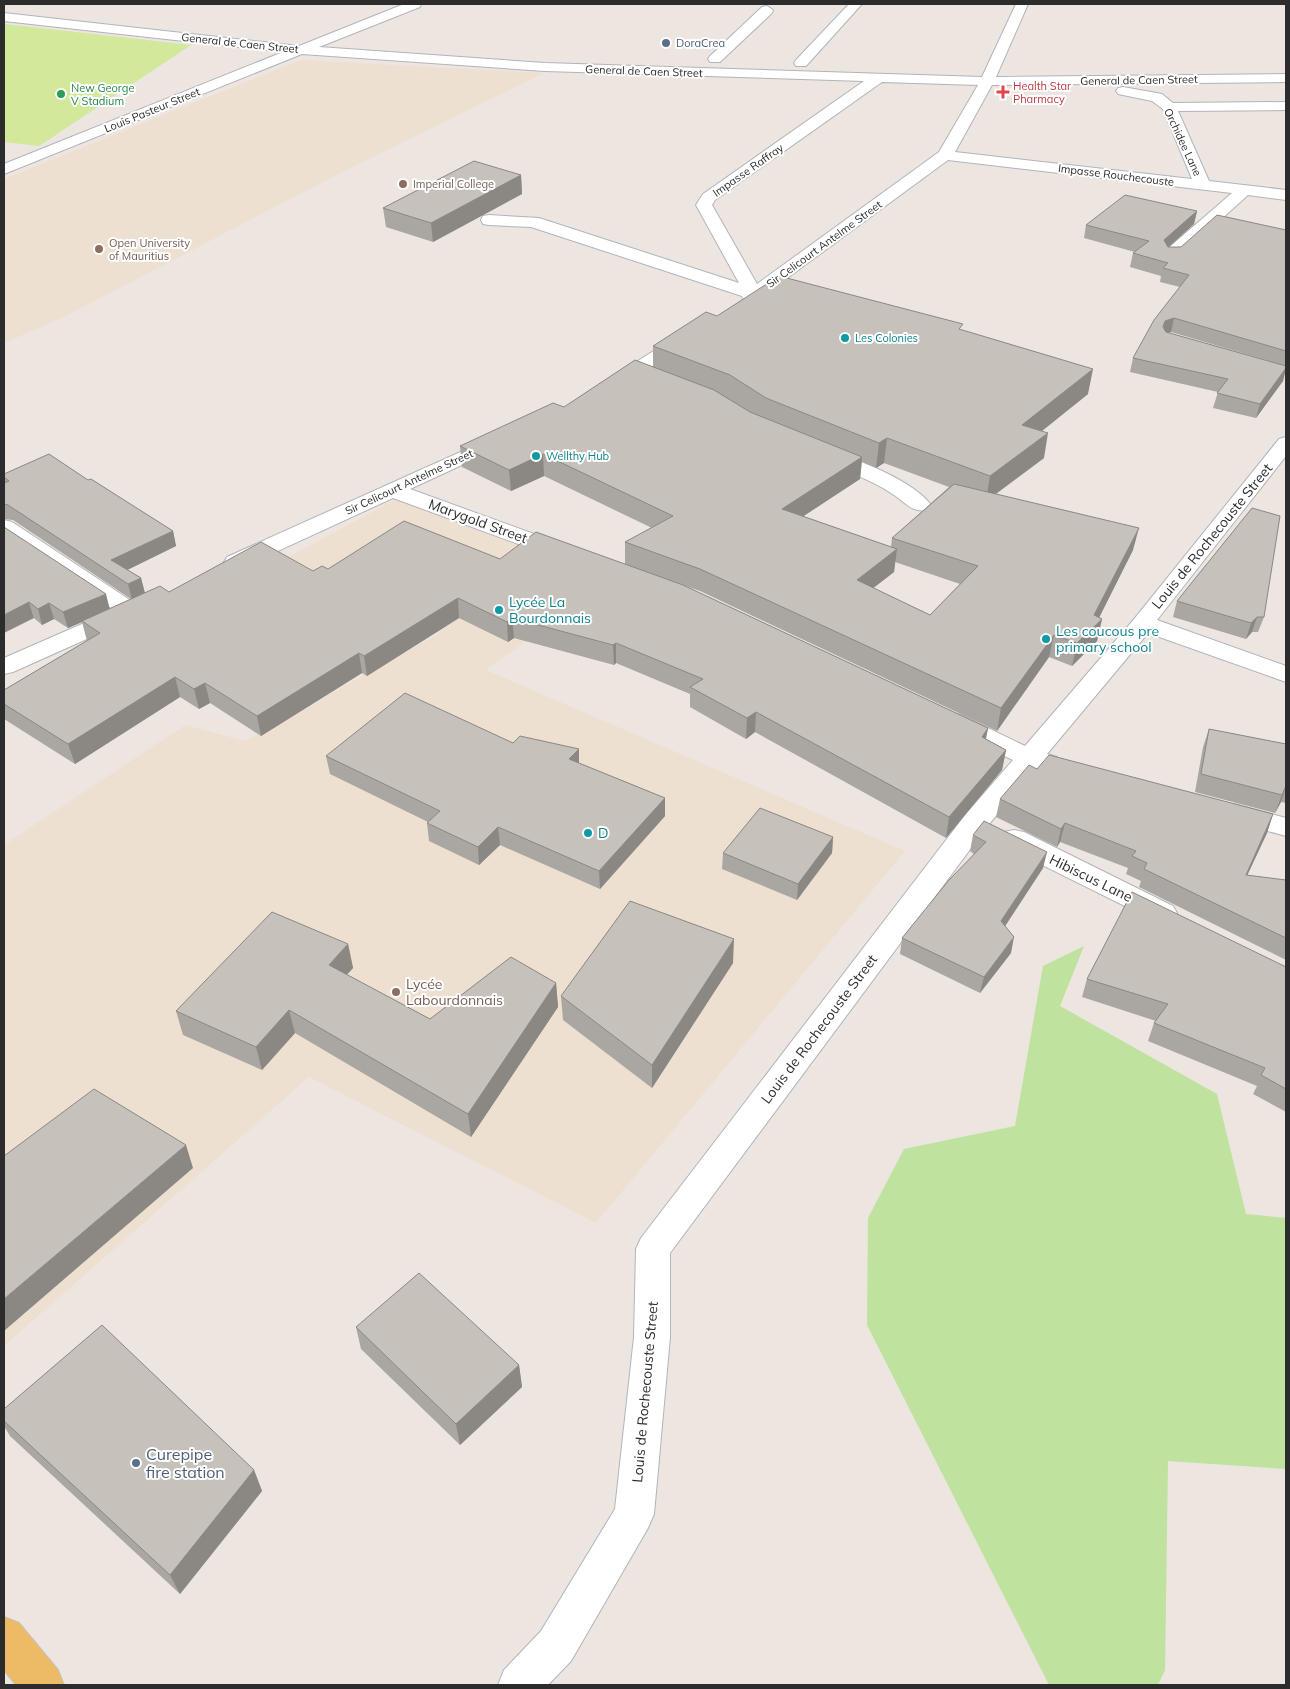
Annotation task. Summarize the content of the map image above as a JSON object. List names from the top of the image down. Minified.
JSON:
{"streets":{"street":["General de Caen Street","Louis Pasteur Street","Orchidee Lane","Impasse Raffray","Impasse Rouchecouste","Sir Celicourt Antelme Street","Marygold Street","Louis de Rochecouste Street","Hibiscus Lane"]},"crossings":[["General de Caen Street","Louis Pasteur Street"],["General de Caen Street","Orchidee Lane"],["General de Caen Street","Impasse Raffray"],["General de Caen Street","Sir Celicourt Antelme Street"],["Orchidee Lane","Impasse Rouchecouste"],["Orchidee Lane","Sir Celicourt Antelme Street"],["Impasse Raffray","Sir Celicourt Antelme Street"],["Impasse Rouchecouste","Sir Celicourt Antelme Street"],["Sir Celicourt Antelme Street","Marygold Street"],["Louis de Rochecouste Street","Hibiscus Lane"]],"places":{"other":["DoraCrea","New George V Stadium","Imperial College","Open University of Mauritius","Les Colonies","Wellthy Hub","Lycée La Bourdonnais","Les coucous pre primary school","D","Lycée Labourdonnais","Curepipe fire station"],"health":["Health Star Pharmacy"]}}
